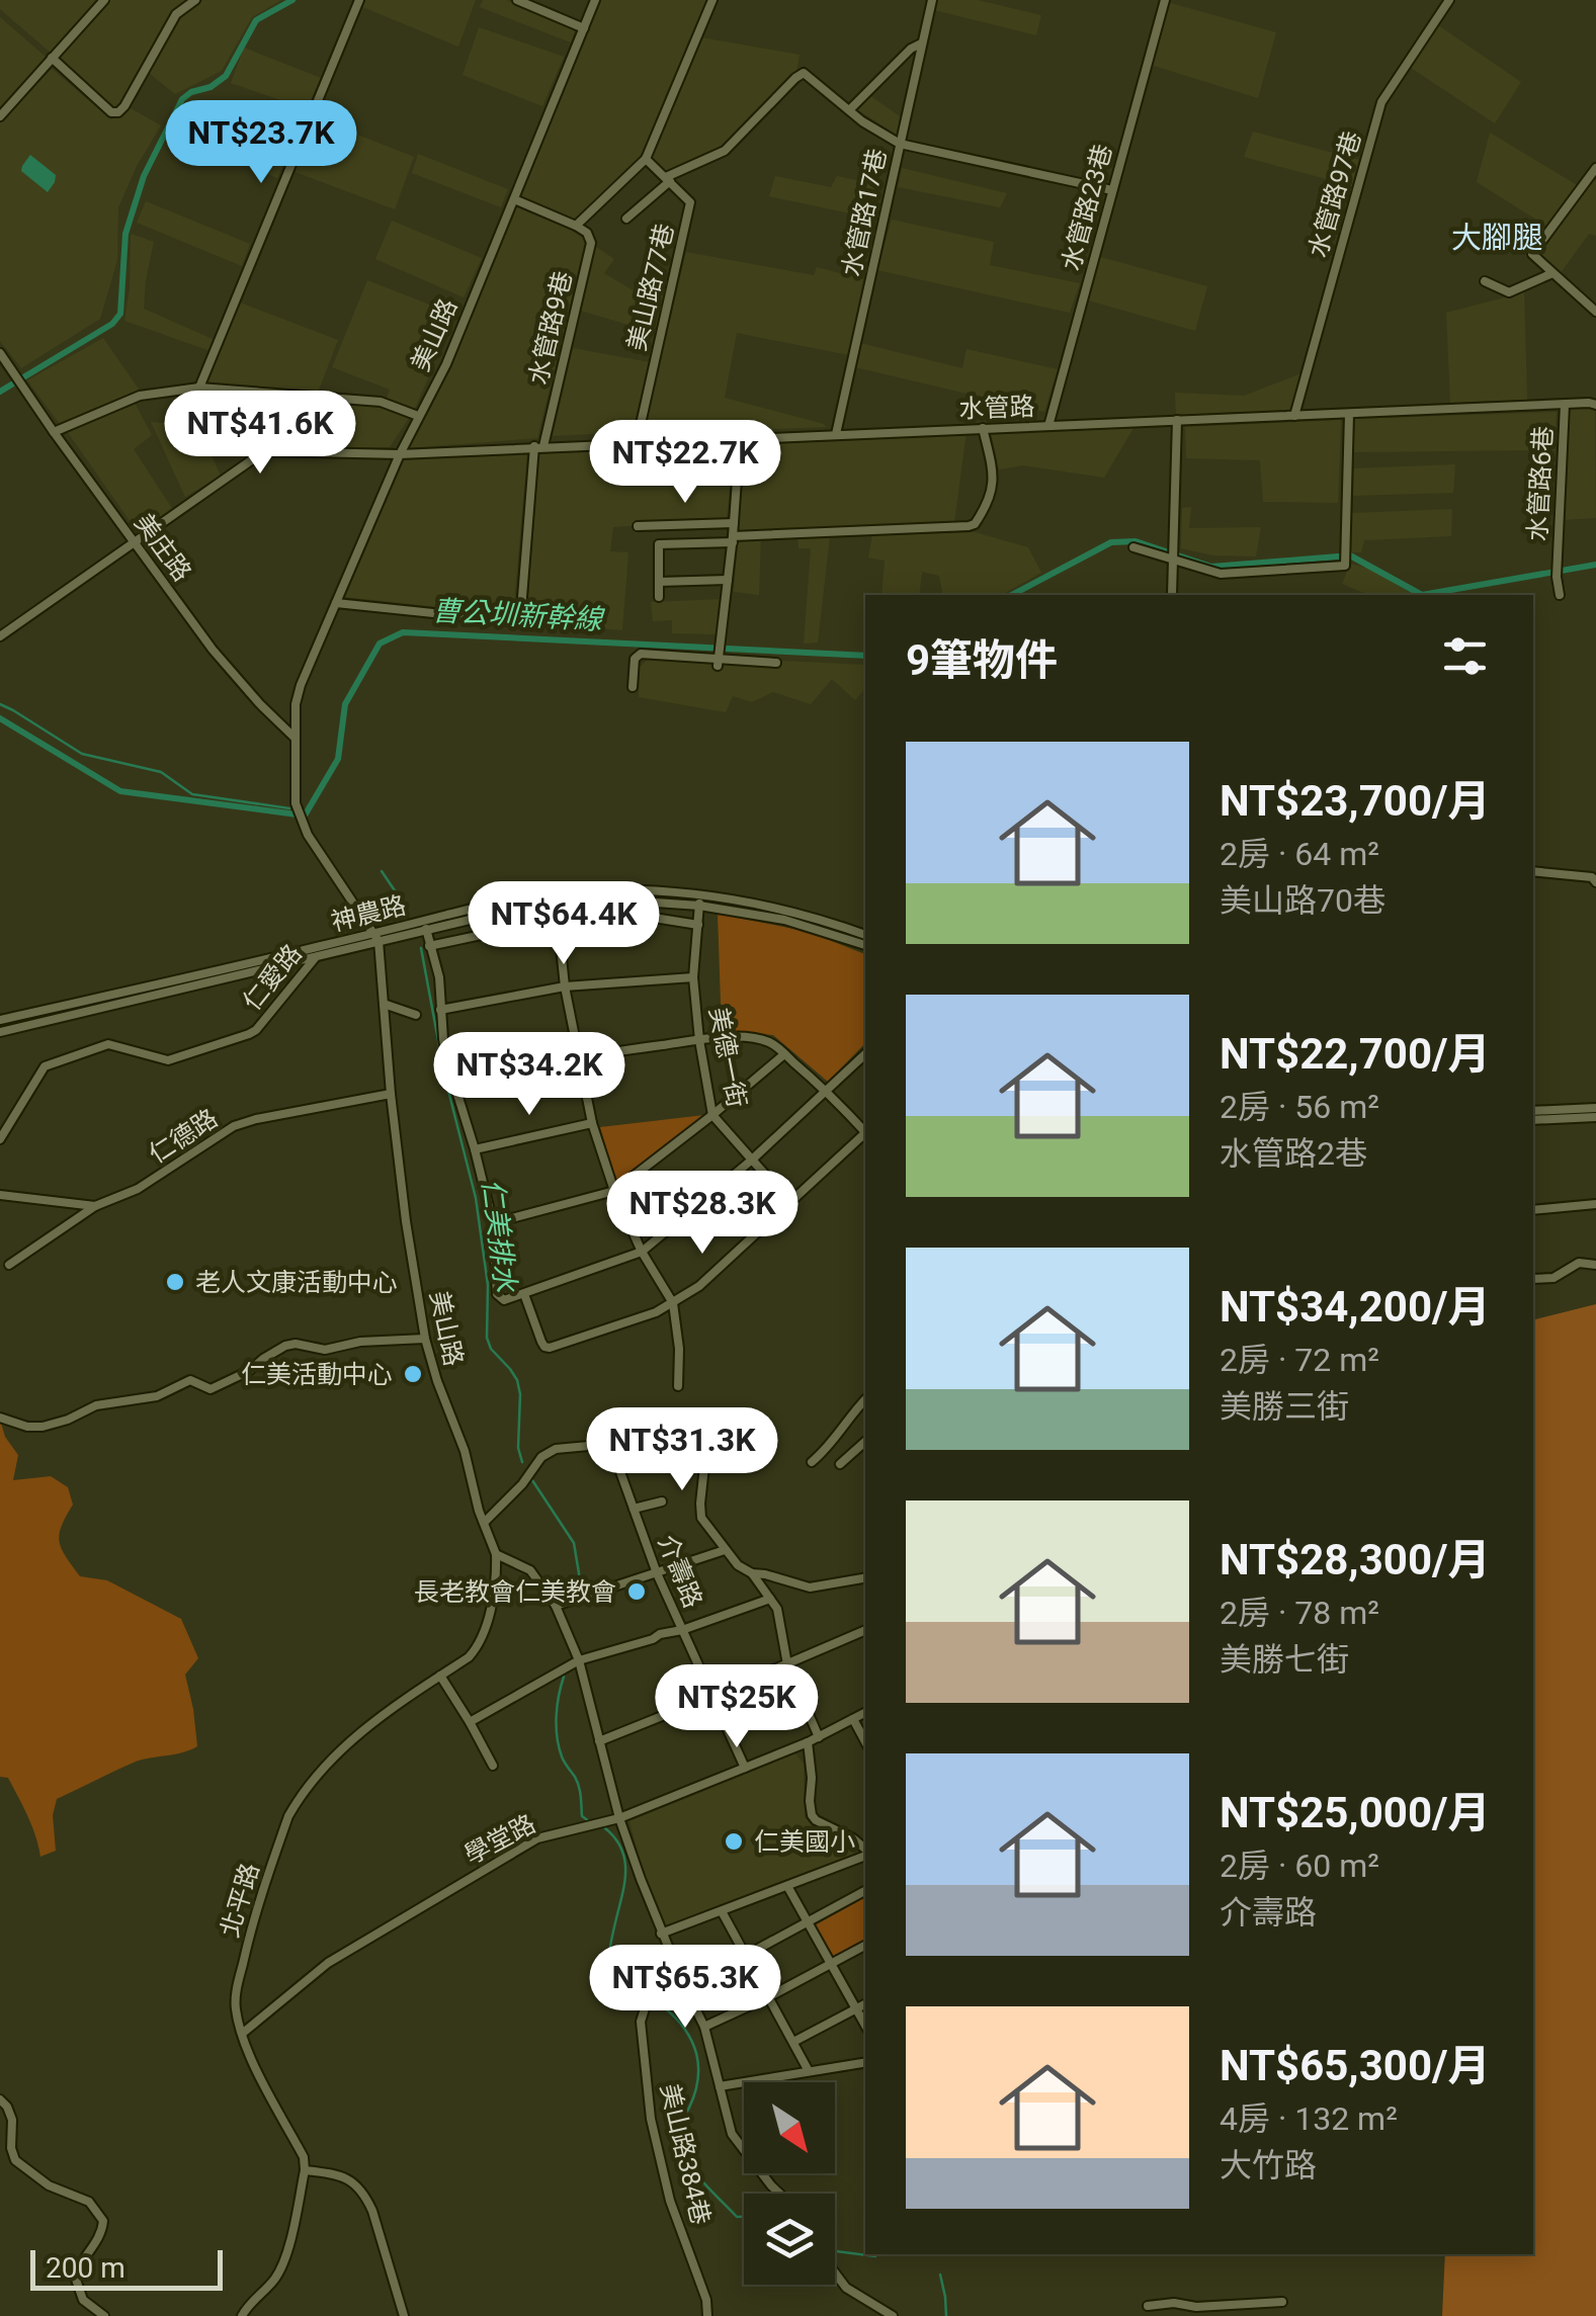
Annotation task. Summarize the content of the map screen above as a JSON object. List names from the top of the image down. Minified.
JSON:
{"streets":{"street":["水管路97巷","水管路23巷","水管路17巷","美山路77巷","水管路9巷","美山路","水管路","水管路6巷","美庄路","神農路","仁愛路","美德一街","仁德路","介壽路","學堂路","北平路","美山路384巷"]},"crossings":[["水管路97巷","水管路"],["水管路23巷","水管路"],["水管路17巷","水管路"],["美山路77巷","水管路"],["水管路9巷","水管路"],["美山路","水管路"],["美山路","美庄路"],["美山路","神農路"],["美山路","仁德路"],["美山路","北平路"],["水管路","水管路6巷"],["水管路","美庄路"],["神農路","仁愛路"],["神農路","美德一街"],["介壽路","學堂路"],["學堂路","北平路"]],"districts":["大腳腿"],"water":["曹公圳新幹線","仁美排水"],"places":["老人文康活動中心","仁美活動中心","長老教會仁美教會","仁美國小"],"scale_bar":"200 m","north":"bottom right","page":{"price":["NT$23.7K","NT$41.6K","NT$22.7K","NT$64.4K","NT$34.2K","NT$28.3K","NT$31.3K","NT$25K","NT$65.3K"],"heading":"9筆物件","list":[{"name":"NT$23,700/月","note":"2房 · 64 m² · 美山路70巷"},{"name":"NT$22,700/月","note":"2房 · 56 m² · 水管路2巷"},{"name":"NT$34,200/月","note":"2房 · 72 m² · 美勝三街"},{"name":"NT$28,300/月","note":"2房 · 78 m² · 美勝七街"},{"name":"NT$25,000/月","note":"2房 · 60 m² · 介壽路"},{"name":"NT$65,300/月","note":"4房 · 132 m² · 大竹路"}],"scale":"200 m"}}
